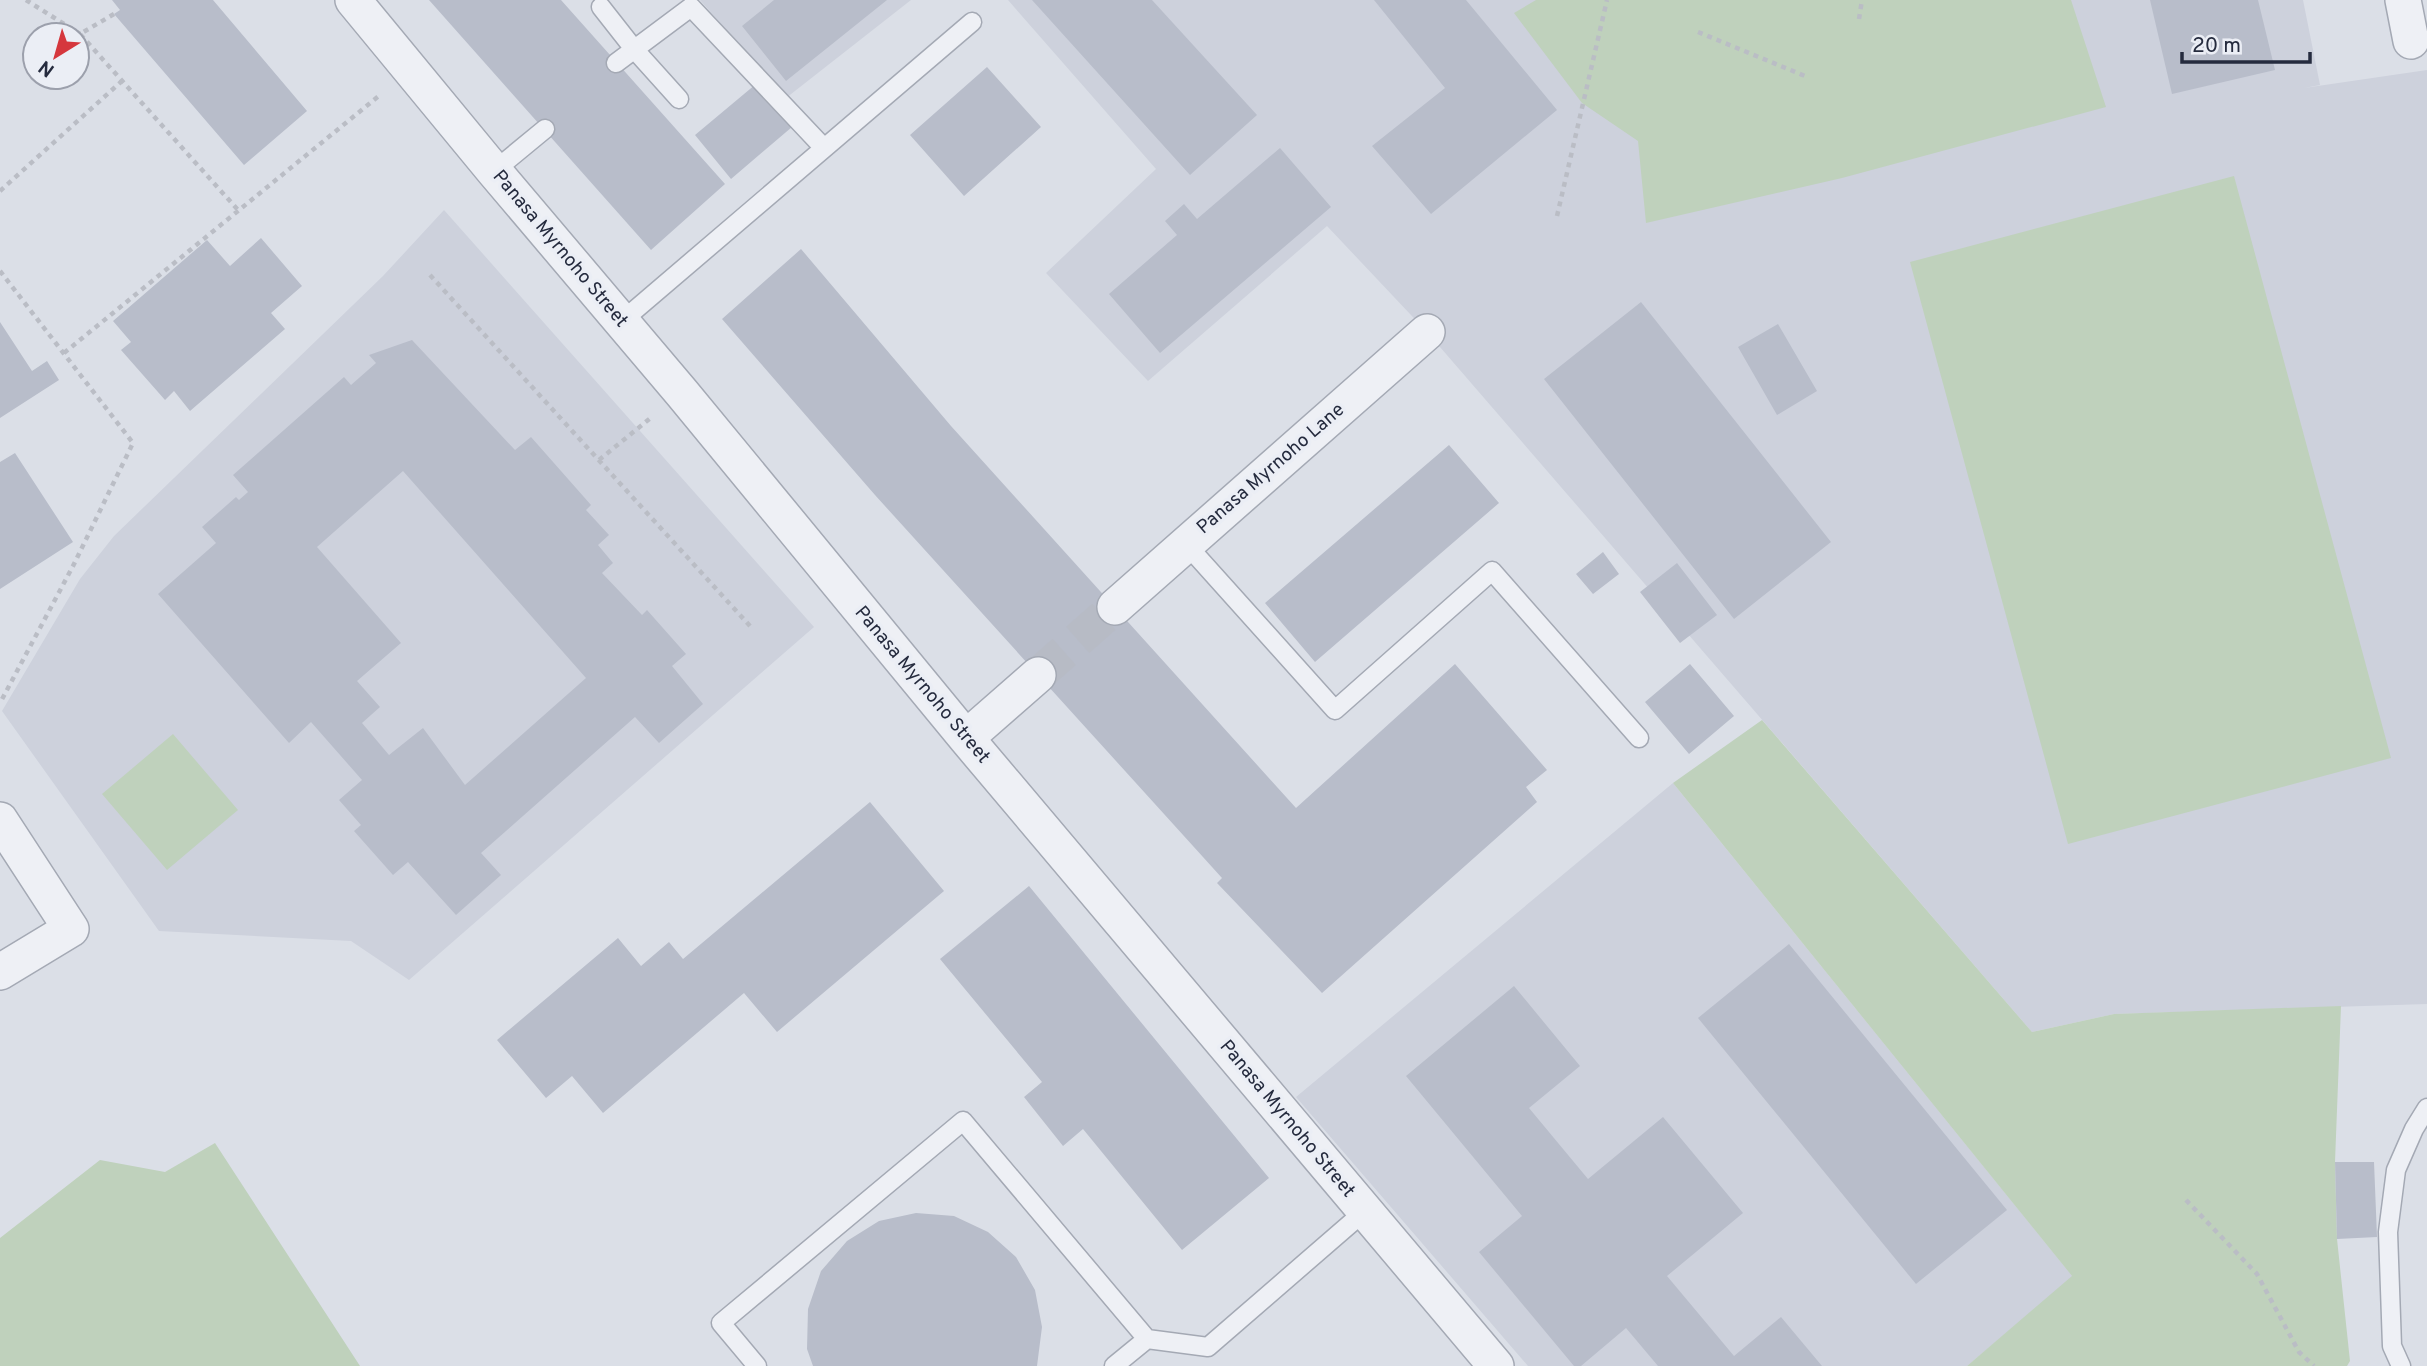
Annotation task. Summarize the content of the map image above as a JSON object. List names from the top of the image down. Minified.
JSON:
{"streets":{"street":["Panasa Myrnoho Street","Panasa Myrnoho Lane"]},"scale_bar":"20 m","north":"bottom left"}
